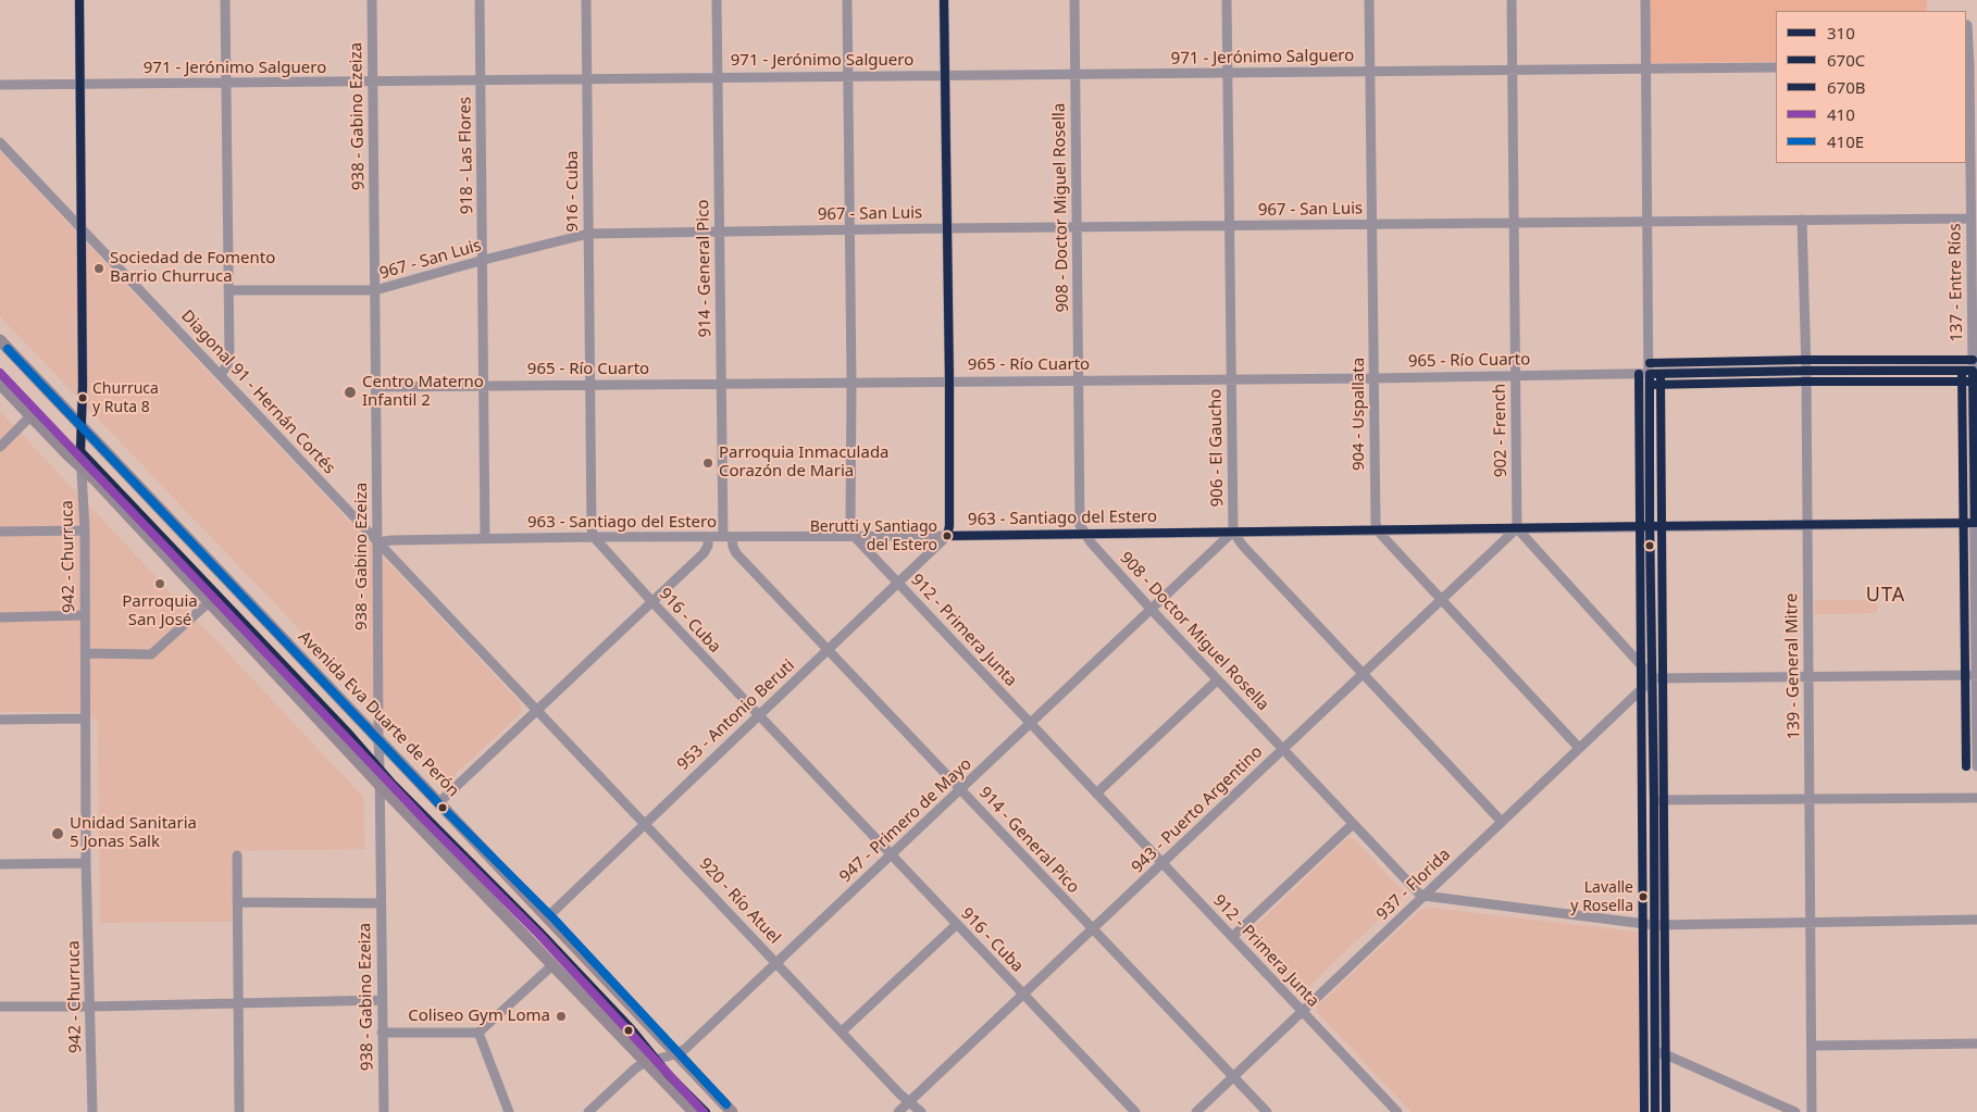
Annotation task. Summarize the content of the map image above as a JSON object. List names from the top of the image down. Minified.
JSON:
{"streets":{"main road":["Avenida Eva Duarte de Perón"],"street":["971 - Jerónimo Salguero","938 - Gabino Ezeiza","918 - Las Flores","916 - Cuba","908 - Doctor Miguel Rosella","967 - San Luis","914 - General Pico","137 - Entre Ríos","965 - Río Cuarto","Diagonal 91 - Hernán Cortés","904 - Uspallata","902 - French","906 - El Gaucho","963 - Santiago del Estero","942 - Churruca","912 - Primera Junta","139 - General Mitre","953 - Antonio Beruti","943 - Puerto Argentino","947 - Primero de Mayo","937 - Florida","920 - Río Atuel"]},"crossings":[["971 - Jerónimo Salguero","938 - Gabino Ezeiza"],["971 - Jerónimo Salguero","918 - Las Flores"],["971 - Jerónimo Salguero","916 - Cuba"],["971 - Jerónimo Salguero","908 - Doctor Miguel Rosella"],["971 - Jerónimo Salguero","914 - General Pico"],["971 - Jerónimo Salguero","904 - Uspallata"],["971 - Jerónimo Salguero","902 - French"],["971 - Jerónimo Salguero","906 - El Gaucho"],["971 - Jerónimo Salguero","942 - Churruca"],["938 - Gabino Ezeiza","967 - San Luis"],["938 - Gabino Ezeiza","965 - Río Cuarto"],["938 - Gabino Ezeiza","Diagonal 91 - Hernán Cortés"],["938 - Gabino Ezeiza","963 - Santiago del Estero"],["938 - Gabino Ezeiza","Avenida Eva Duarte de Perón"],["918 - Las Flores","967 - San Luis"],["918 - Las Flores","965 - Río Cuarto"],["918 - Las Flores","963 - Santiago del Estero"],["916 - Cuba","967 - San Luis"],["916 - Cuba","965 - Río Cuarto"],["916 - Cuba","963 - Santiago del Estero"],["916 - Cuba","953 - Antonio Beruti"],["916 - Cuba","943 - Puerto Argentino"],["916 - Cuba","947 - Primero de Mayo"],["908 - Doctor Miguel Rosella","967 - San Luis"],["908 - Doctor Miguel Rosella","965 - Río Cuarto"],["908 - Doctor Miguel Rosella","963 - Santiago del Estero"],["908 - Doctor Miguel Rosella","943 - Puerto Argentino"],["908 - Doctor Miguel Rosella","947 - Primero de Mayo"],["908 - Doctor Miguel Rosella","937 - Florida"],["967 - San Luis","914 - General Pico"],["967 - San Luis","137 - Entre Ríos"],["967 - San Luis","904 - Uspallata"],["967 - San Luis","902 - French"],["967 - San Luis","906 - El Gaucho"],["967 - San Luis","139 - General Mitre"],["914 - General Pico","965 - Río Cuarto"],["914 - General Pico","963 - Santiago del Estero"],["914 - General Pico","953 - Antonio Beruti"],["914 - General Pico","943 - Puerto Argentino"],["914 - General Pico","947 - Primero de Mayo"],["914 - General Pico","937 - Florida"],["137 - Entre Ríos","965 - Río Cuarto"],["137 - Entre Ríos","963 - Santiago del Estero"],["965 - Río Cuarto","904 - Uspallata"],["965 - Río Cuarto","902 - French"],["965 - Río Cuarto","906 - El Gaucho"],["965 - Río Cuarto","139 - General Mitre"],["Diagonal 91 - Hernán Cortés","963 - Santiago del Estero"],["Diagonal 91 - Hernán Cortés","942 - Churruca"],["Diagonal 91 - Hernán Cortés","920 - Río Atuel"],["904 - Uspallata","963 - Santiago del Estero"],["902 - French","963 - Santiago del Estero"],["902 - French","943 - Puerto Argentino"],["906 - El Gaucho","963 - Santiago del Estero"],["906 - El Gaucho","947 - Primero de Mayo"],["963 - Santiago del Estero","912 - Primera Junta"],["963 - Santiago del Estero","139 - General Mitre"],["963 - Santiago del Estero","953 - Antonio Beruti"],["963 - Santiago del Estero","943 - Puerto Argentino"],["963 - Santiago del Estero","947 - Primero de Mayo"],["942 - Churruca","Avenida Eva Duarte de Perón"],["912 - Primera Junta","953 - Antonio Beruti"],["912 - Primera Junta","943 - Puerto Argentino"],["912 - Primera Junta","947 - Primero de Mayo"],["912 - Primera Junta","937 - Florida"],["Avenida Eva Duarte de Perón","953 - Antonio Beruti"],["Avenida Eva Duarte de Perón","947 - Primero de Mayo"],["953 - Antonio Beruti","920 - Río Atuel"],["943 - Puerto Argentino","920 - Río Atuel"],["947 - Primero de Mayo","920 - Río Atuel"]],"districts":["UTA"],"places":["Sociedad de Fomento Barrio Churruca","Centro Materno Infantil 2","Churruca y Ruta 8","Parroquia Inmaculada Corazón de Maria","Berutti y Santiago del Estero","Parroquia San José","Unidad Sanitaria 5 Jonas Salk","Lavalle y Rosella","Coliseo Gym Loma"],"lines":["transit line 310","transit line 410E","transit line 670B","transit line 670C","transit line 410"],"legend":["310","670C","670B","410","410E"]}
